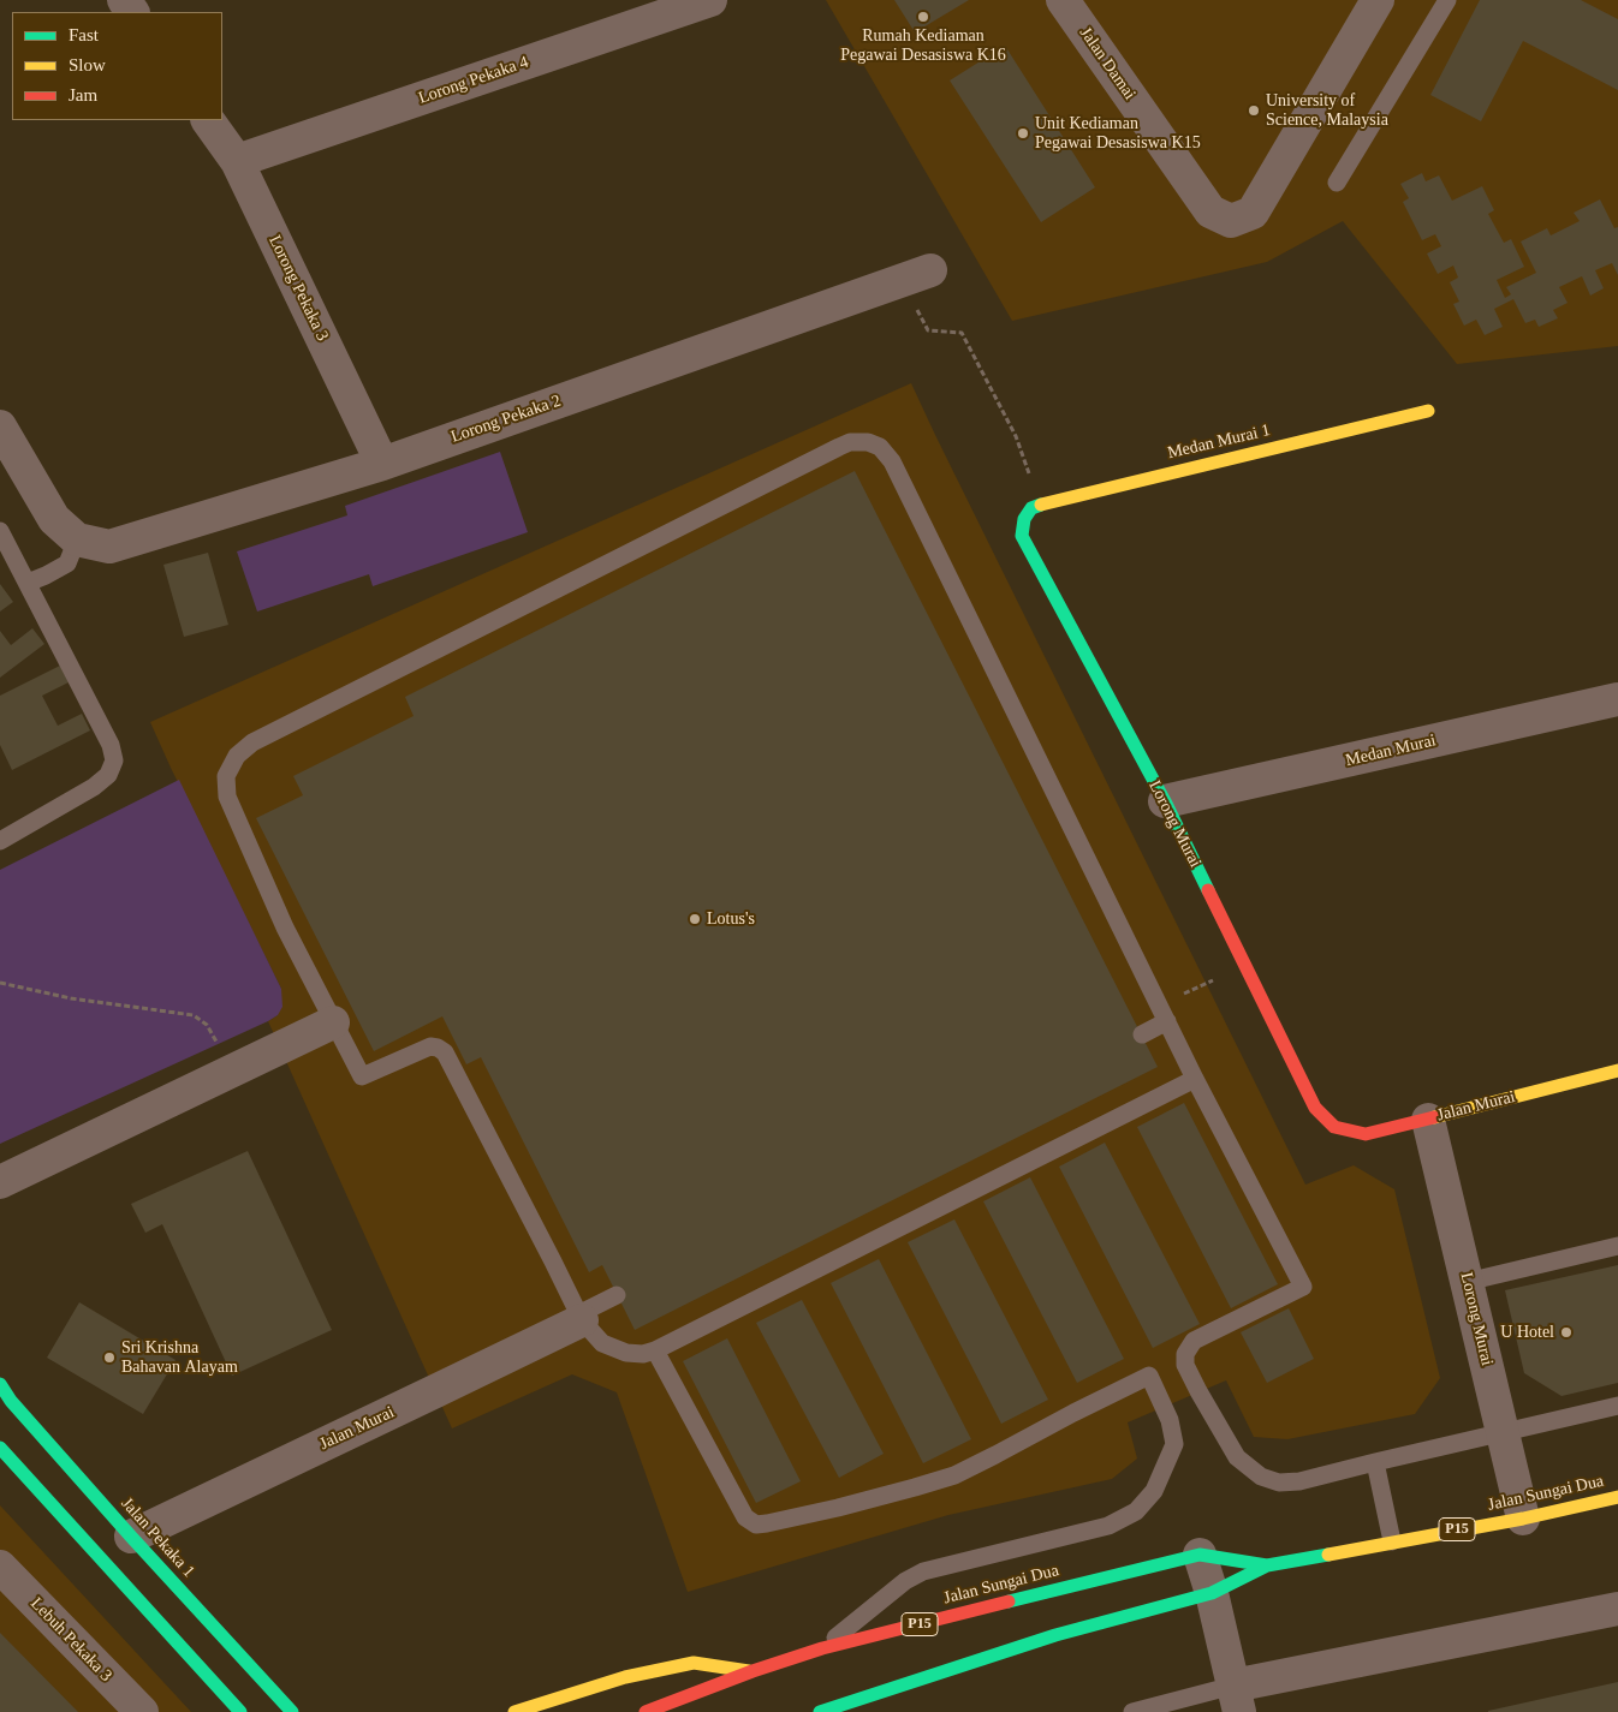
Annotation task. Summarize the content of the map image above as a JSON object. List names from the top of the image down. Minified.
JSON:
{"streets":{"main road":["Medan Murai 1","Lorong Murai","Jalan Murai","Jalan Sungai Dua","P15","Jalan Pekaka 1"],"street":["Jalan Damai","Lorong Pekaka 4","Lorong Pekaka 3","Lorong Pekaka 2","Medan Murai","Lebuh Pekaka 3"]},"crossings":[["Lorong Pekaka 4","Lorong Pekaka 3"],["Lorong Pekaka 3","Lorong Pekaka 2"],["Medan Murai 1","Lorong Murai"],["Medan Murai","Lorong Murai"],["Lorong Murai","Jalan Murai"],["Lorong Murai","Jalan Sungai Dua"],["Jalan Murai","Jalan Pekaka 1"]],"places":["Rumah Kediaman Pegawai Desasiswa K16","University of Science, Malaysia","Unit Kediaman Pegawai Desasiswa K15","Lotus's","U Hotel","Sri Krishna Bahavan Alayam"],"legend":["Fast","Slow","Jam"]}
